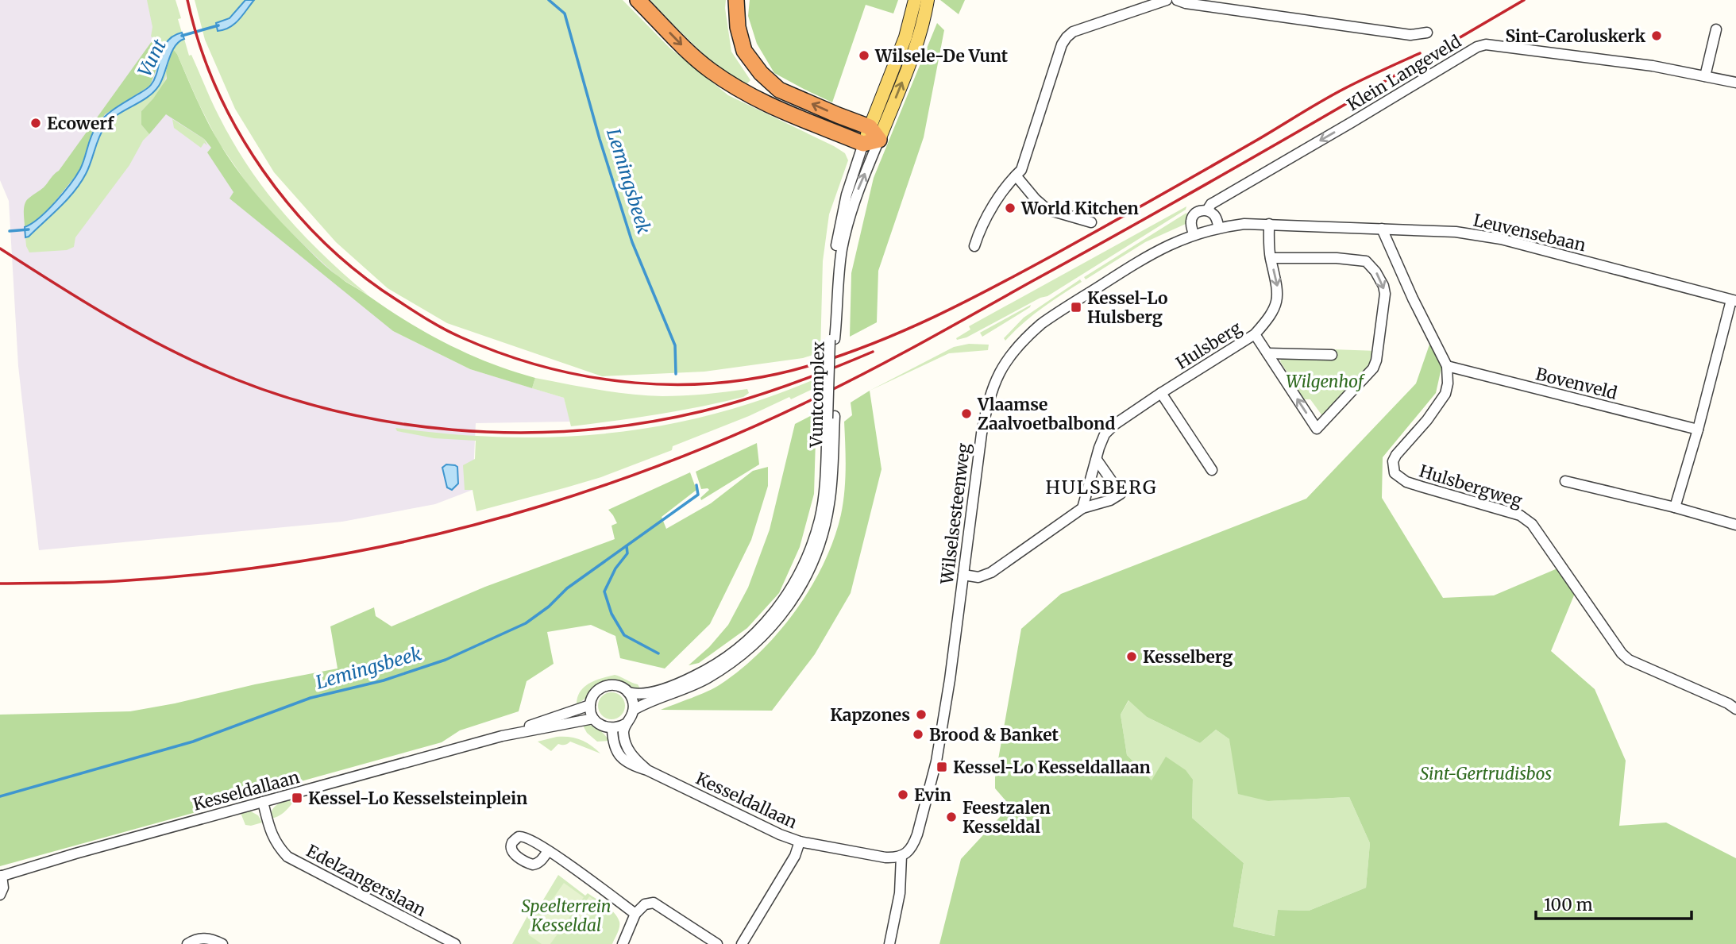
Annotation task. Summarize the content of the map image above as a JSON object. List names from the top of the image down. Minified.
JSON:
{"streets":{"main road":["Vuntcomplex"],"street":["Klein Langeveld","Leuvensebaan","Hulsberg","Bovenveld","Hulsbergweg","Wilselsesteenweg","Kesseldallaan","Edelzangerslaan"]},"crossings":[["Klein Langeveld","Wilselsesteenweg"],["Leuvensebaan","Hulsberg"],["Leuvensebaan","Wilselsesteenweg"],["Bovenveld","Hulsbergweg"],["Vuntcomplex","Kesseldallaan"],["Wilselsesteenweg","Kesseldallaan"],["Kesseldallaan","Edelzangerslaan"]],"one_way":["Klein Langeveld"],"districts":["HULSBERG"],"water":["Vunt","Lemingsbeek"],"parks":["Wilgenhof","Sint-Gertrudisbos","Speelterrein Kesseldal"],"places":{"other":["Sint-Caroluskerk","Wilsele-De Vunt","Ecowerf","World Kitchen","Vlaamse Zaalvoetbalbond","Kesselberg","Kapzones","Brood & Banket","Evin","Feestzalen Kesseldal"],"transit":["Kessel-Lo Hulsberg","Kessel-Lo Kesseldallaan","Kessel-Lo Kesselsteinplein"]},"scale_bar":"100 m"}
